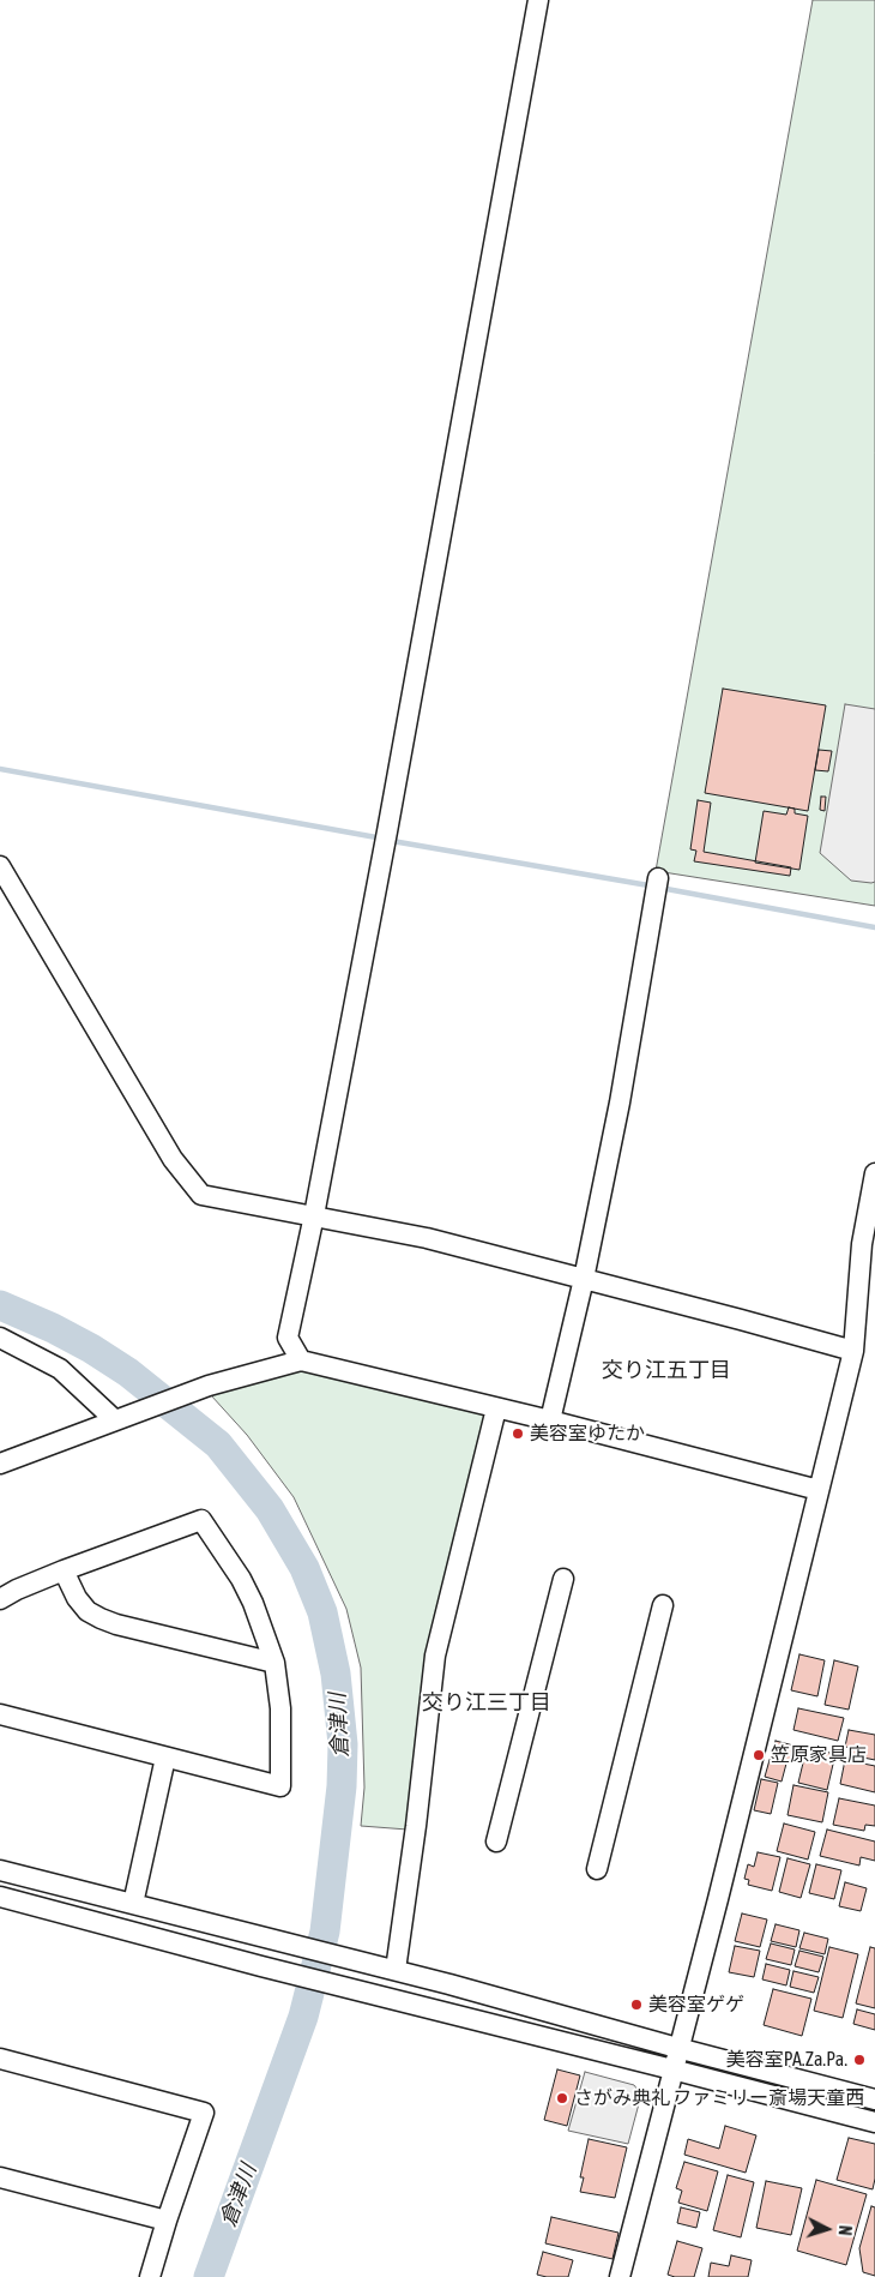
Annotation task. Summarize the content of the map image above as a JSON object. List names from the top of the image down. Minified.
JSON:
{"districts":["交り江五丁目","交り江三丁目"],"water":["倉津川"],"places":["美容室ゆたか","笠原家具店","美容室ゲゲ","美容室PA.Za.Pa.","さがみ典礼 ファミリー斎場天童西"],"north":"right"}
